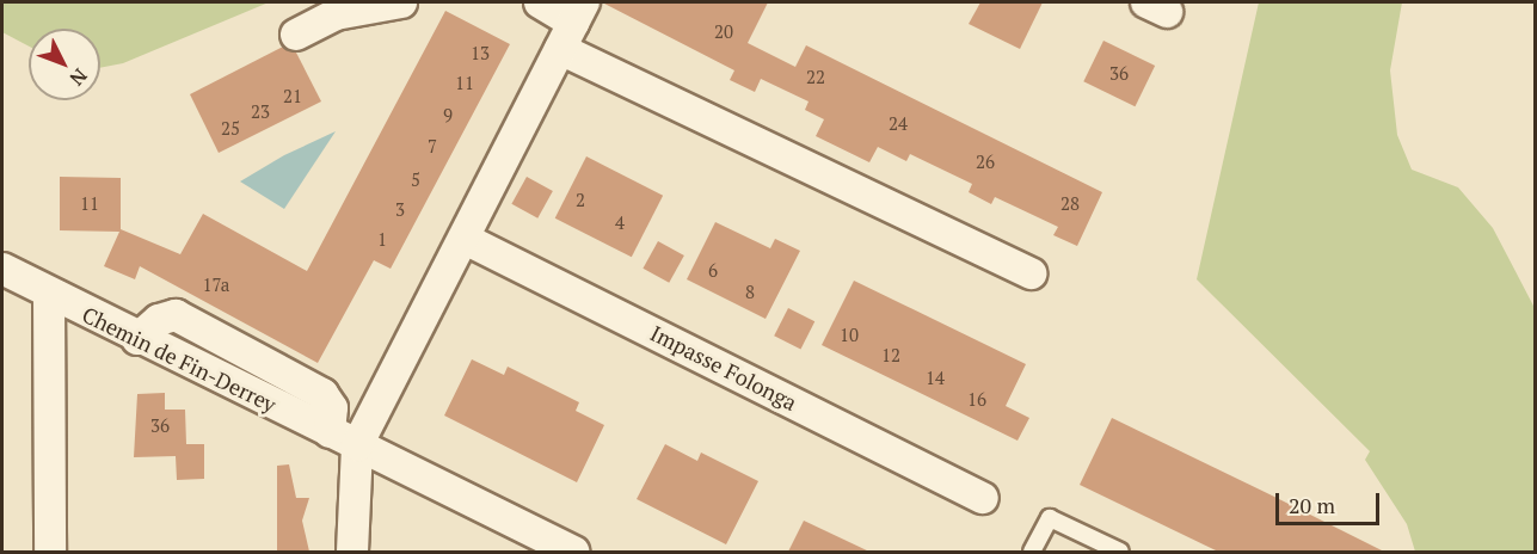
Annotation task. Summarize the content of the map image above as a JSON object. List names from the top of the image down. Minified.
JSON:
{"streets":{"street":["Chemin de Fin-Derrey","Impasse Folonga"]},"house_numbers":["20","13","36","22","11","21","23","9","24","25","7","26","5","2","11","28","3","4","1","6","17a","8","10","12","14","16","36"],"scale_bar":"20 m","north":"bottom right"}
